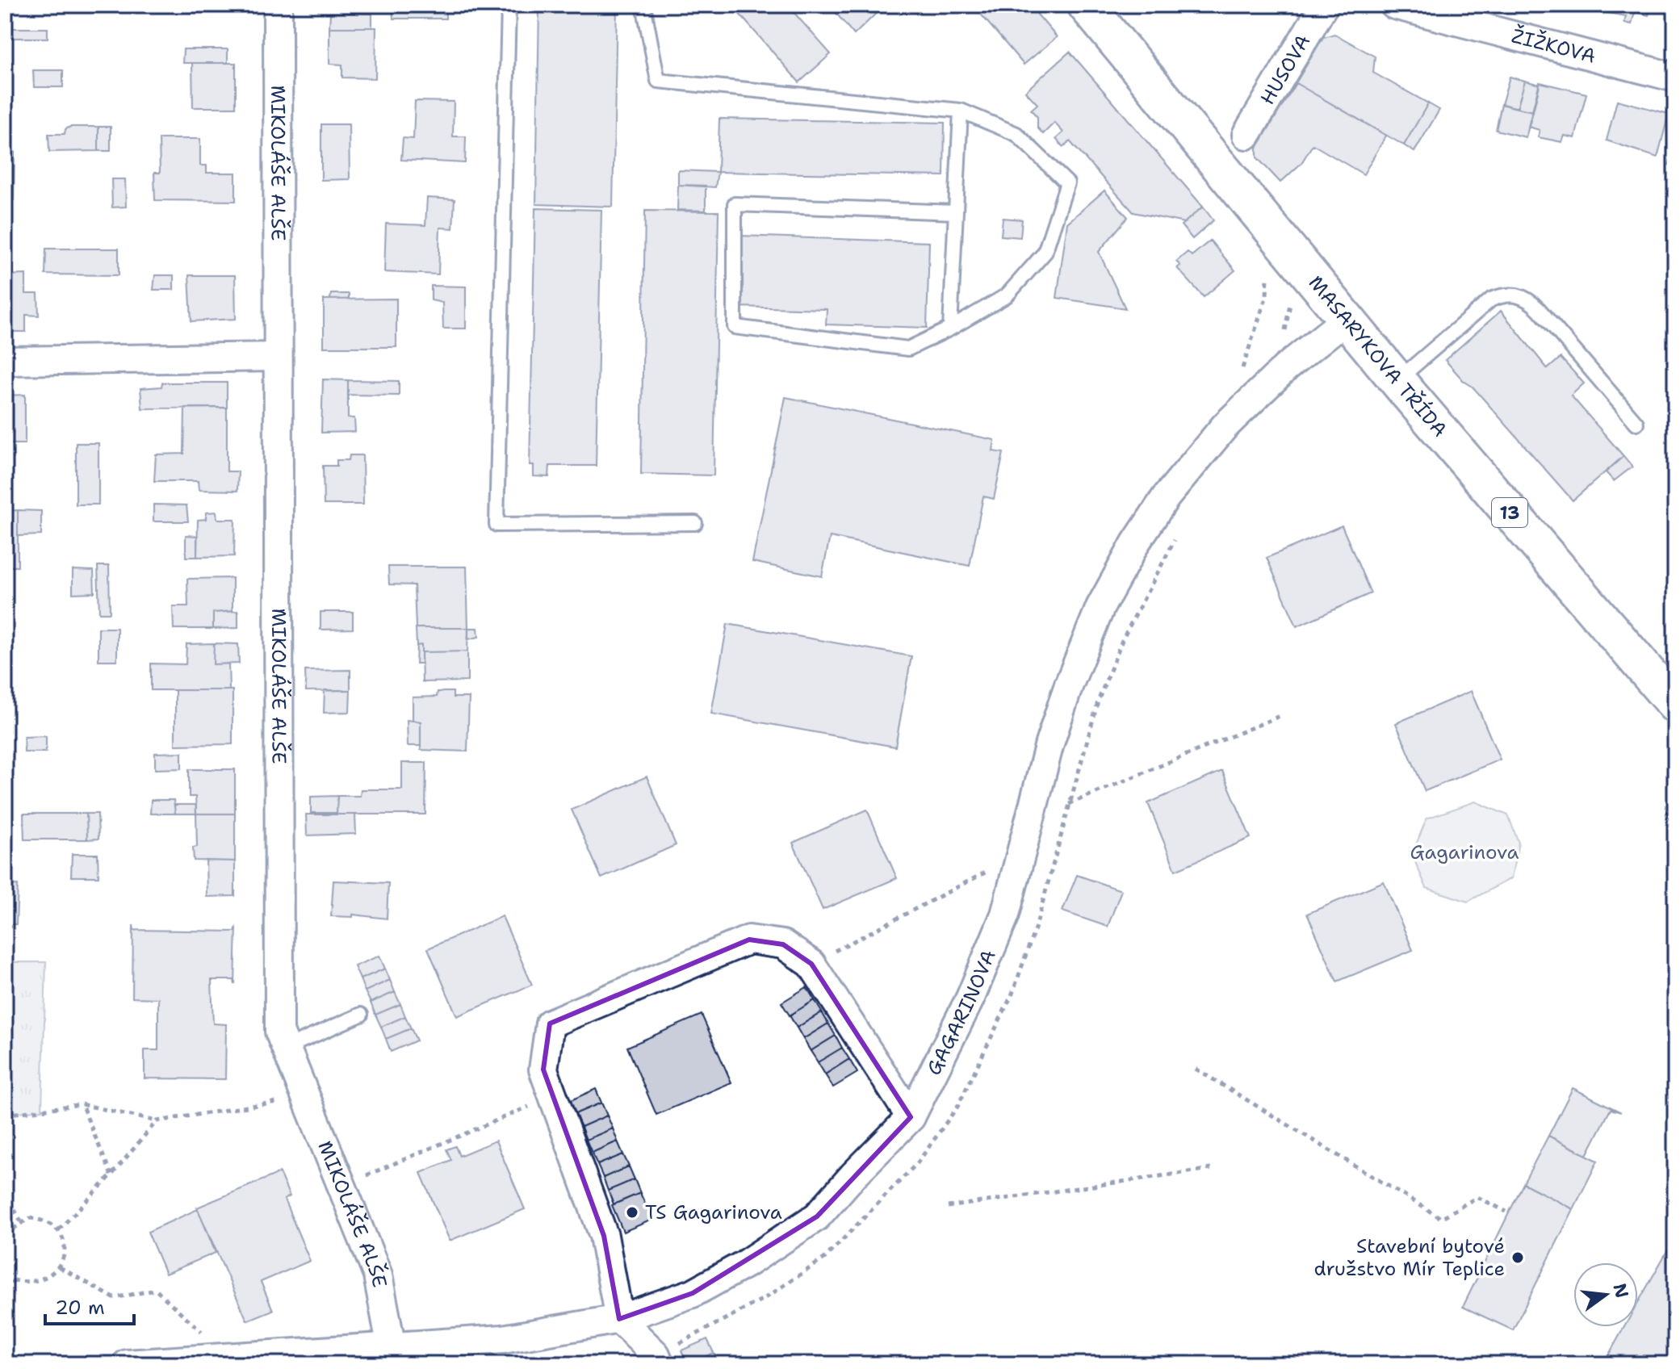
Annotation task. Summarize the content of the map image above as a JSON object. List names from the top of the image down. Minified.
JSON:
{"streets":{"main road":["MASARYKOVA TŘÍDA","13"],"street":["ŽIŽKOVA","HUSOVA","MIKOLÁŠE ALŠE","GAGARINOVA"]},"crossings":[["MIKOLÁŠE ALŠE","GAGARINOVA"],["MASARYKOVA TŘÍDA","GAGARINOVA"]],"parks":["Gagarinova"],"places":["TS Gagarinova","Stavební bytové družstvo Mír Teplice"],"scale_bar":"20 m","north":"right"}
